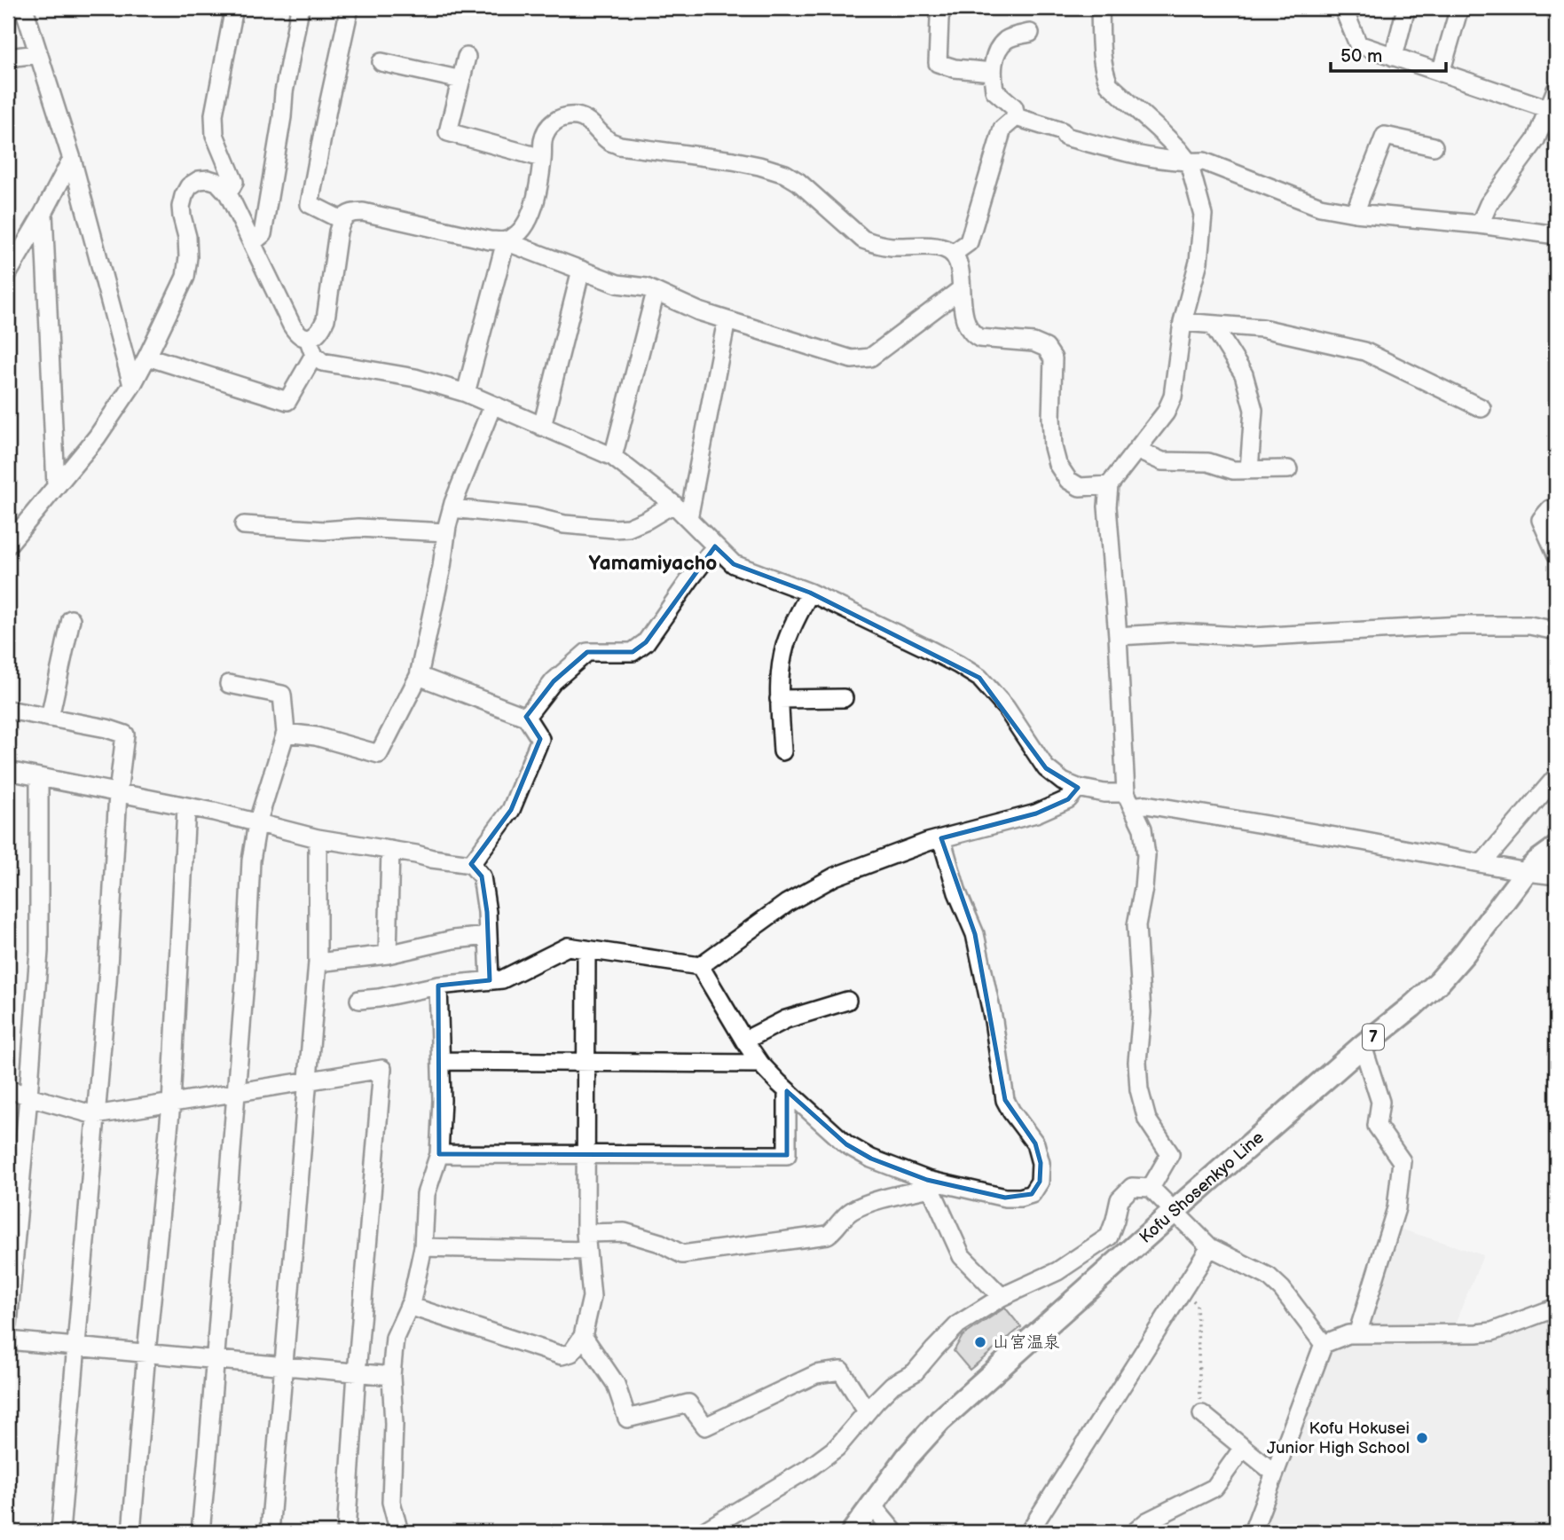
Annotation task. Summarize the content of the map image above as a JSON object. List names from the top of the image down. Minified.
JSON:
{"streets":{"main road":["7","Kofu Shosenkyo Line"]},"districts":["Yamamiyacho"],"places":["山宮温泉","Kofu Hokusei Junior High School"],"scale_bar":"50 m"}
